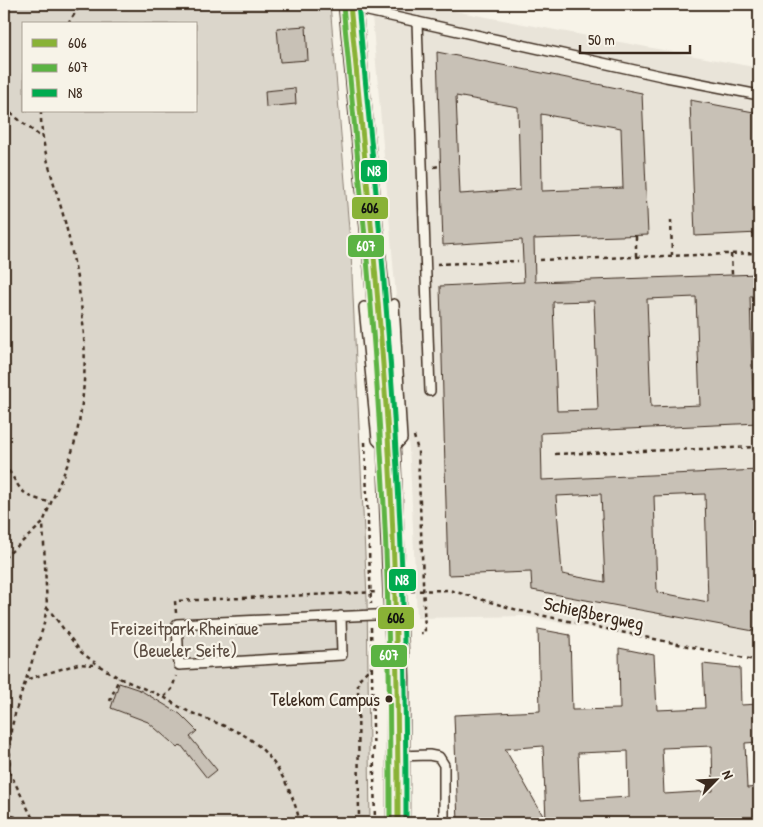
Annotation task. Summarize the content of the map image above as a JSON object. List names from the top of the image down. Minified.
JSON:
{"streets":{"path":["Schießbergweg"]},"parks":["Freizeitpark Rheinaue (Beueler Seite)"],"places":["Telekom Campus"],"lines":["transit line 606","transit line N8","transit line 607"],"legend":["606","607","N8"],"scale_bar":"50 m","north":"top right"}
